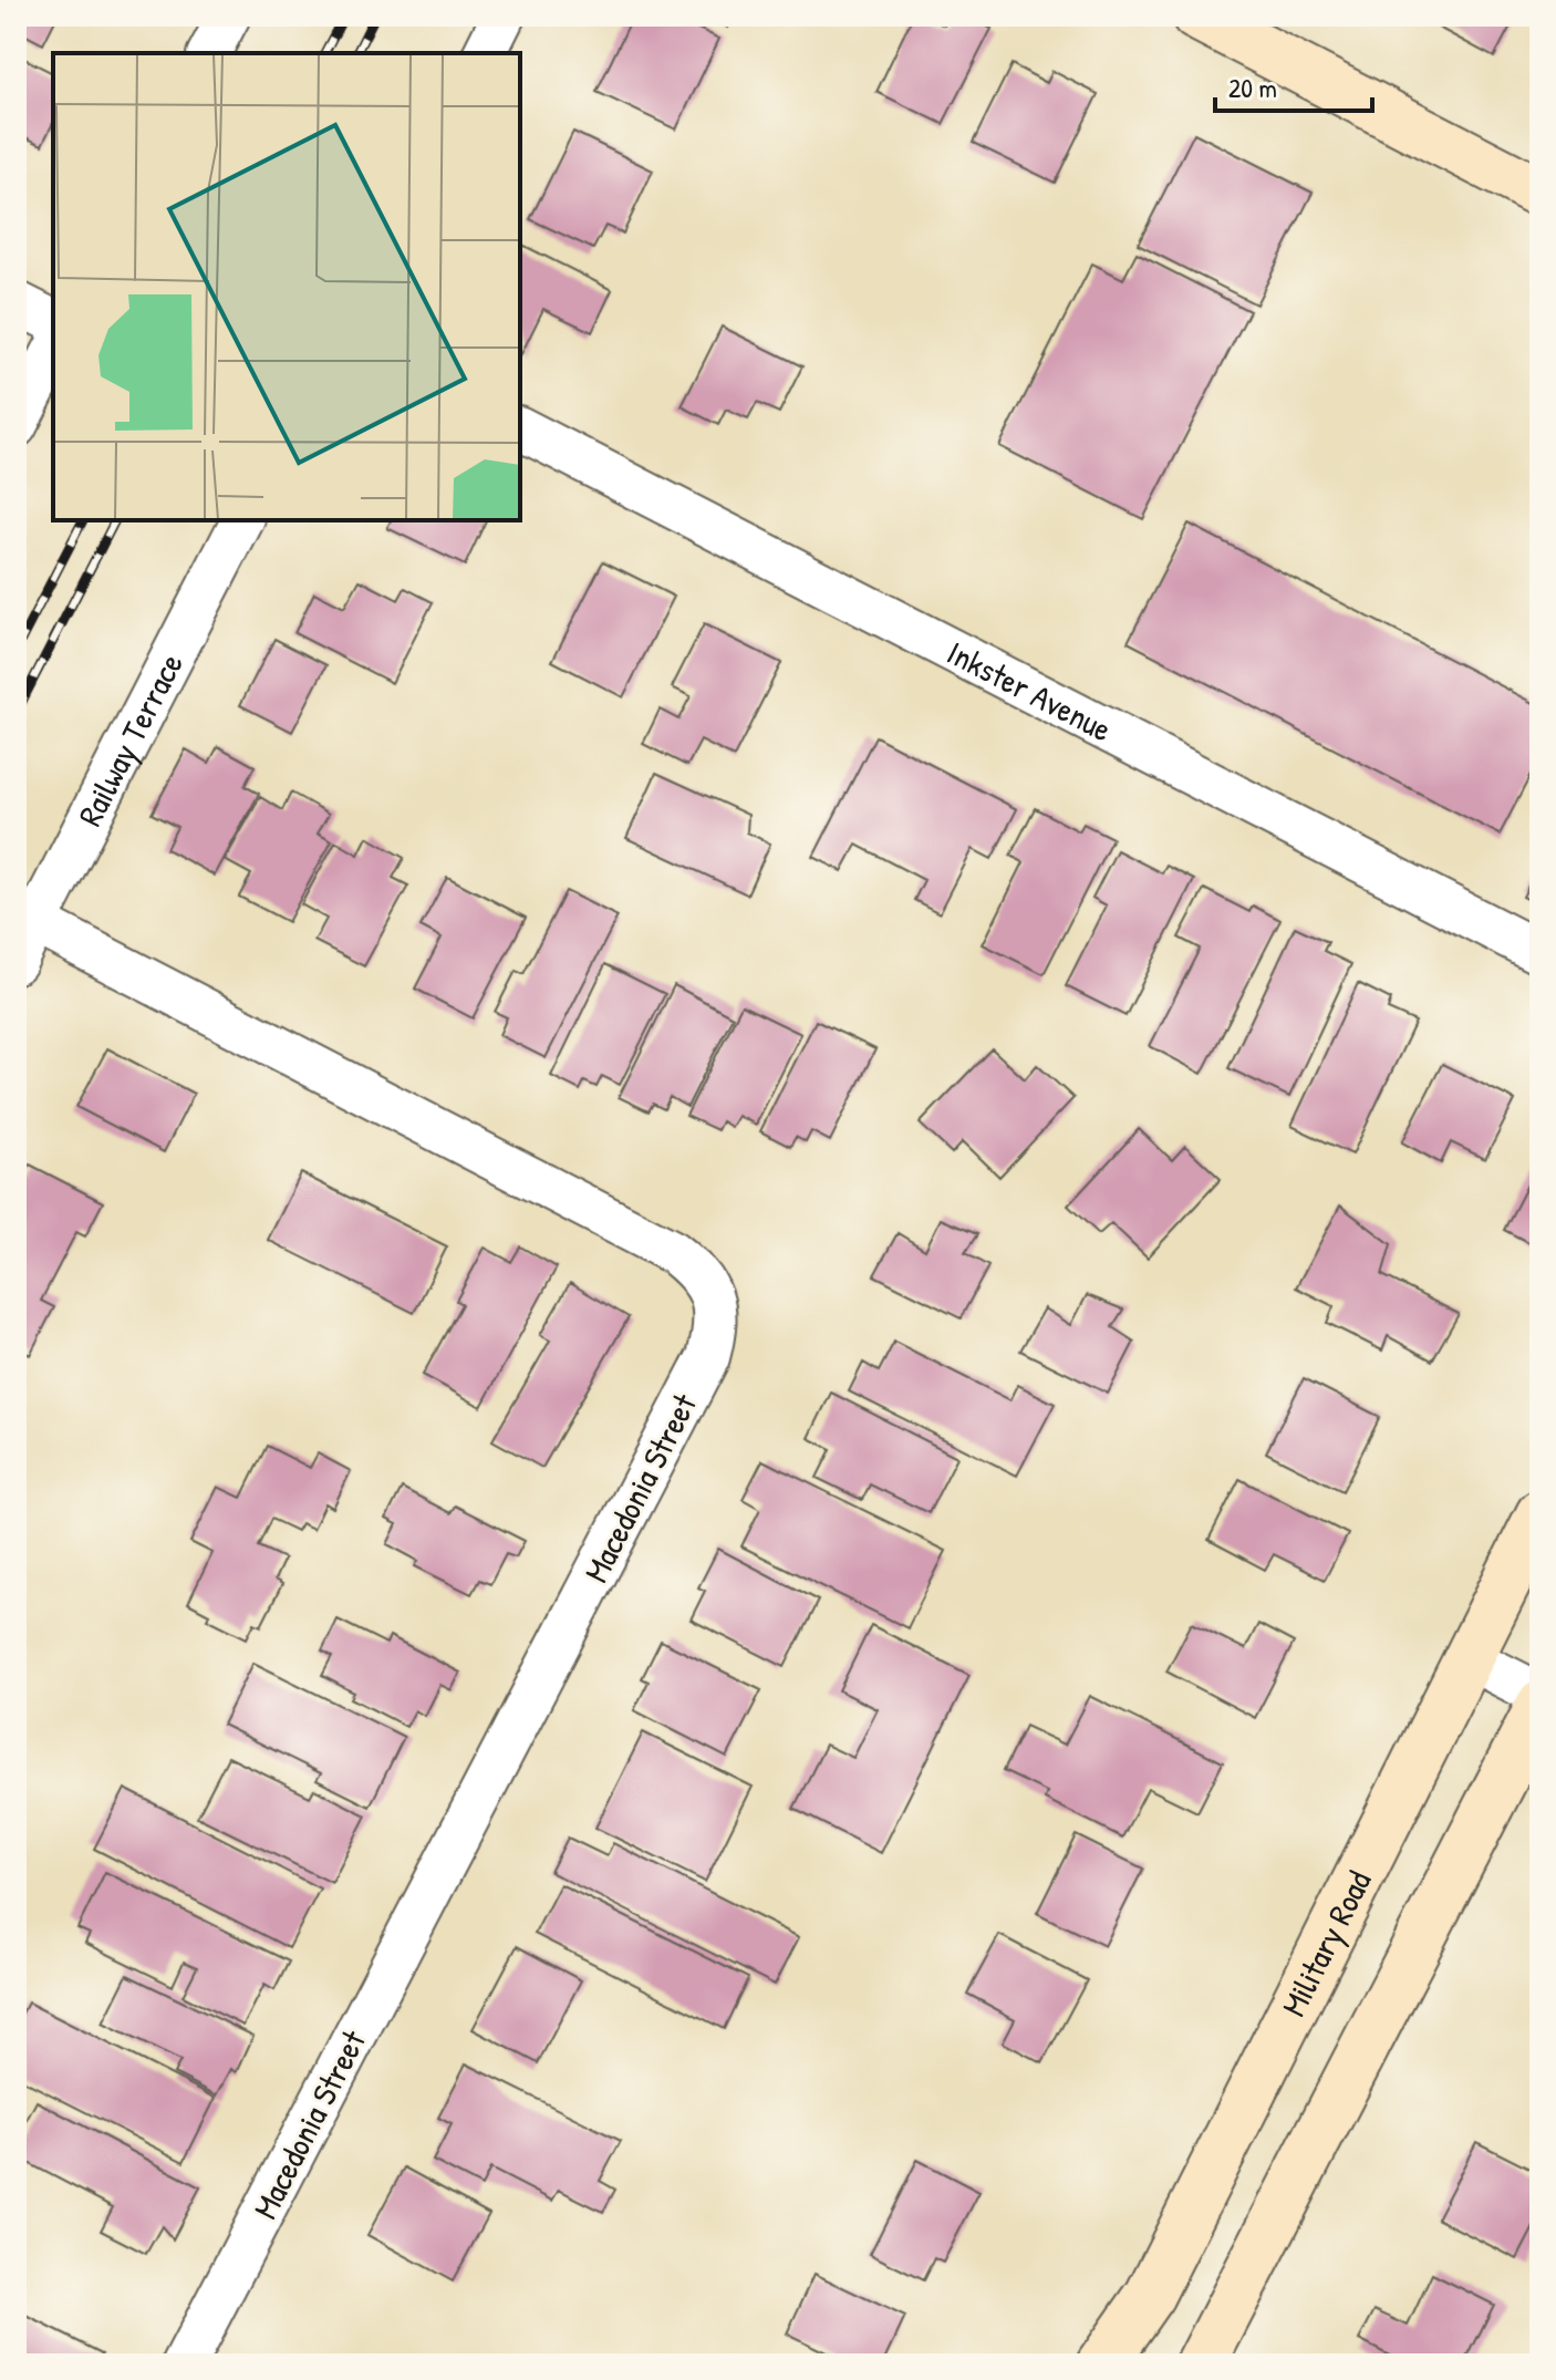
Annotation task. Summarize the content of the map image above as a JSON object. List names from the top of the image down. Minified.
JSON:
{"streets":{"street":["Inkster Avenue","Railway Terrace","Macedonia Street","Military Road"]},"crossings":[["Railway Terrace","Macedonia Street"]],"scale_bar":"20 m"}
